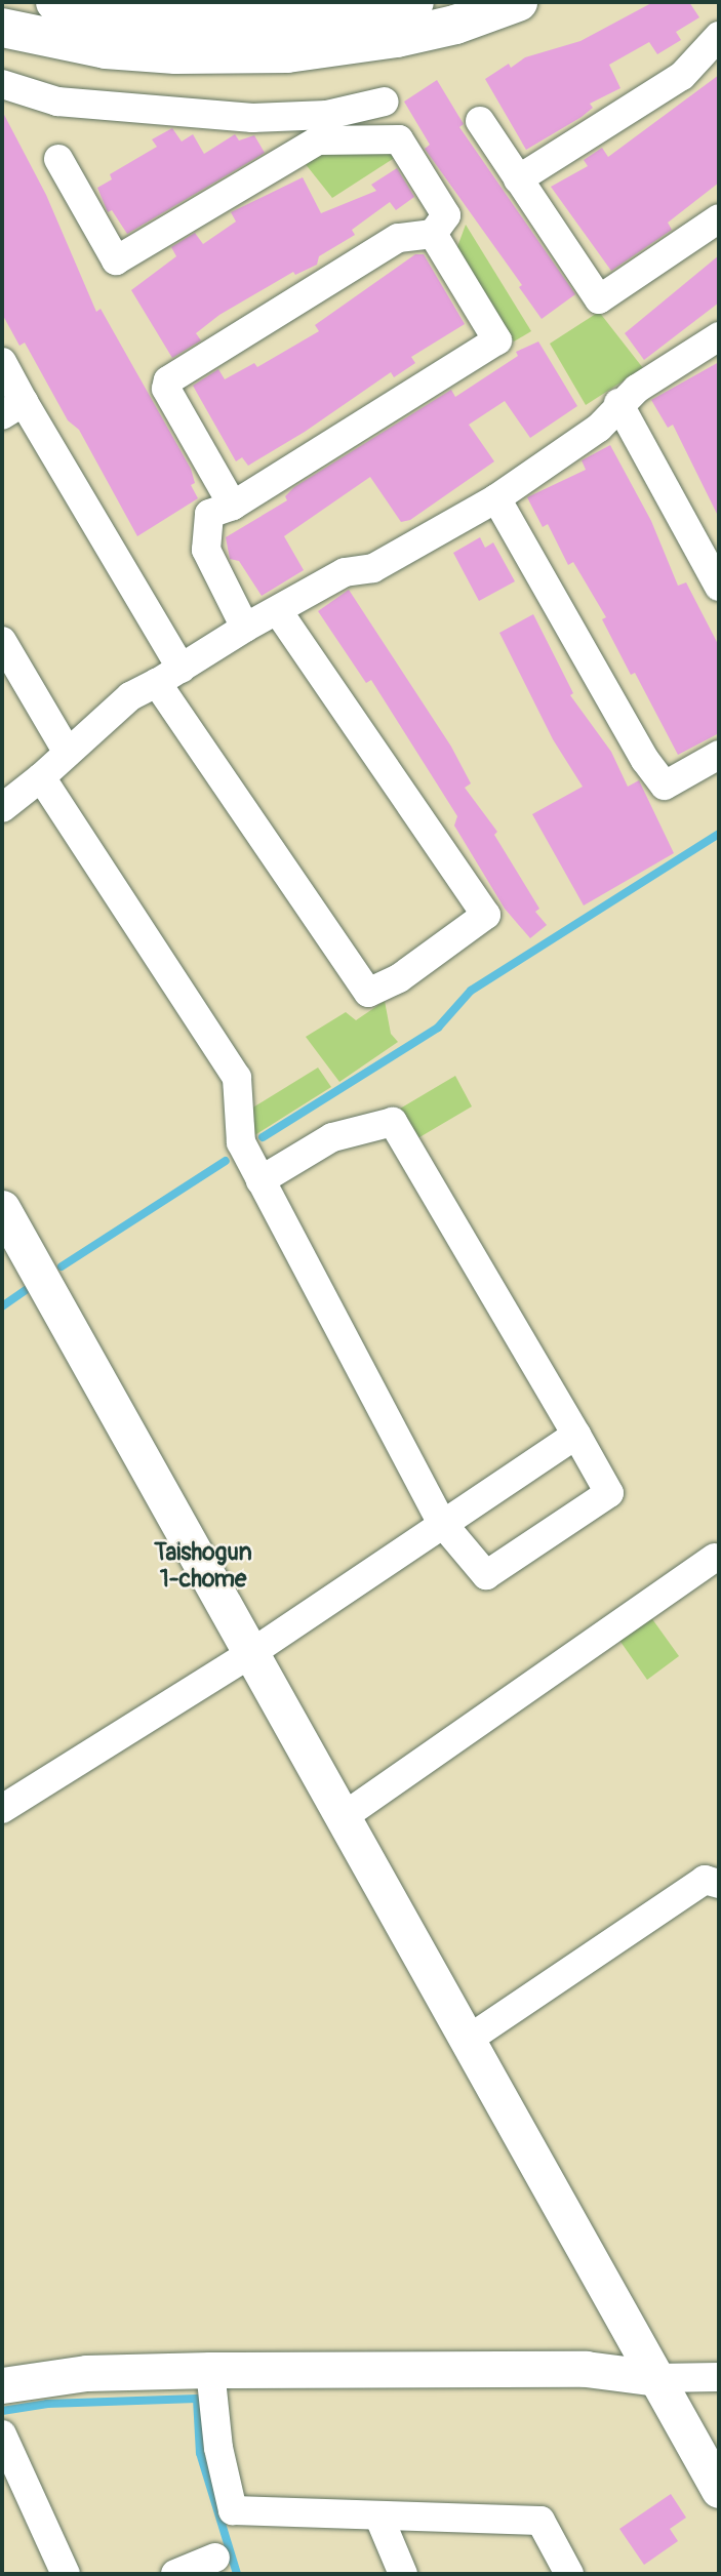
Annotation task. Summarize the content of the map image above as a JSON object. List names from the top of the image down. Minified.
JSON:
{"districts":["Taishogun 1-chome"]}
